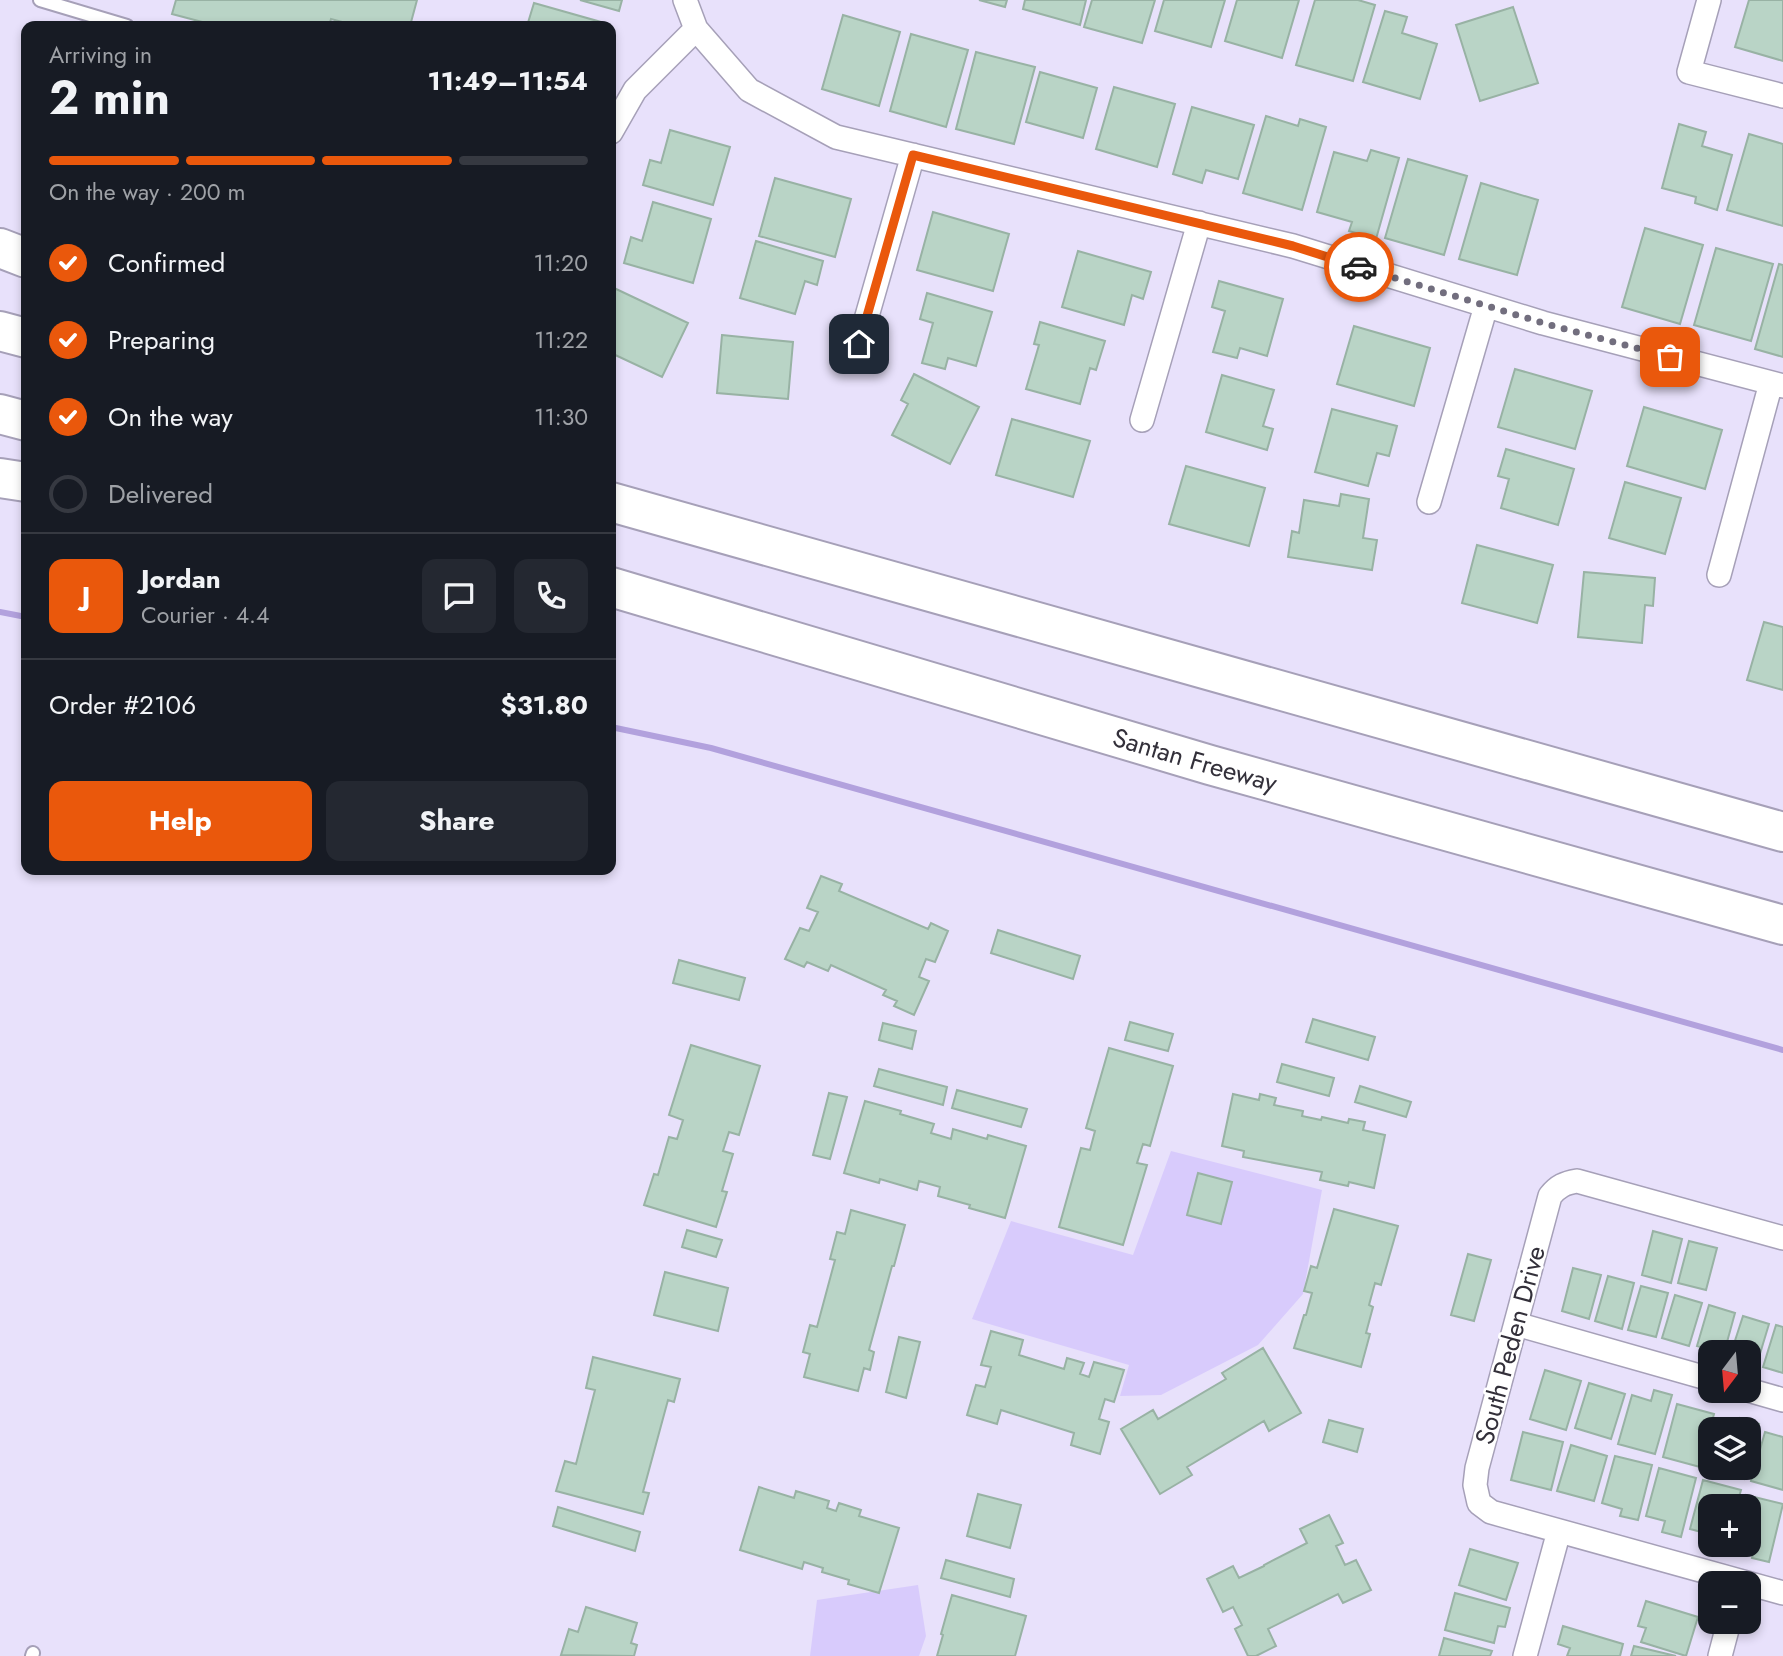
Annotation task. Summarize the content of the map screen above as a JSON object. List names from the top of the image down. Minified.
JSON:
{"streets":{"highway":["Santan Freeway"],"street":["South Peden Drive"]},"north":"bottom","page":{"heading":["2 min","Arriving in","11:49–11:54"],"panel":["Jordan","Courier · 4.4","Order #2106","$31.80"],"bar":"On the way · 200 m","list":[["Confirmed","11:20"],["Preparing","11:22"],["On the way","11:30"],"Delivered"],"round":"J","buttons":["Help","Share"],"map_buttons":["+","−"]}}
